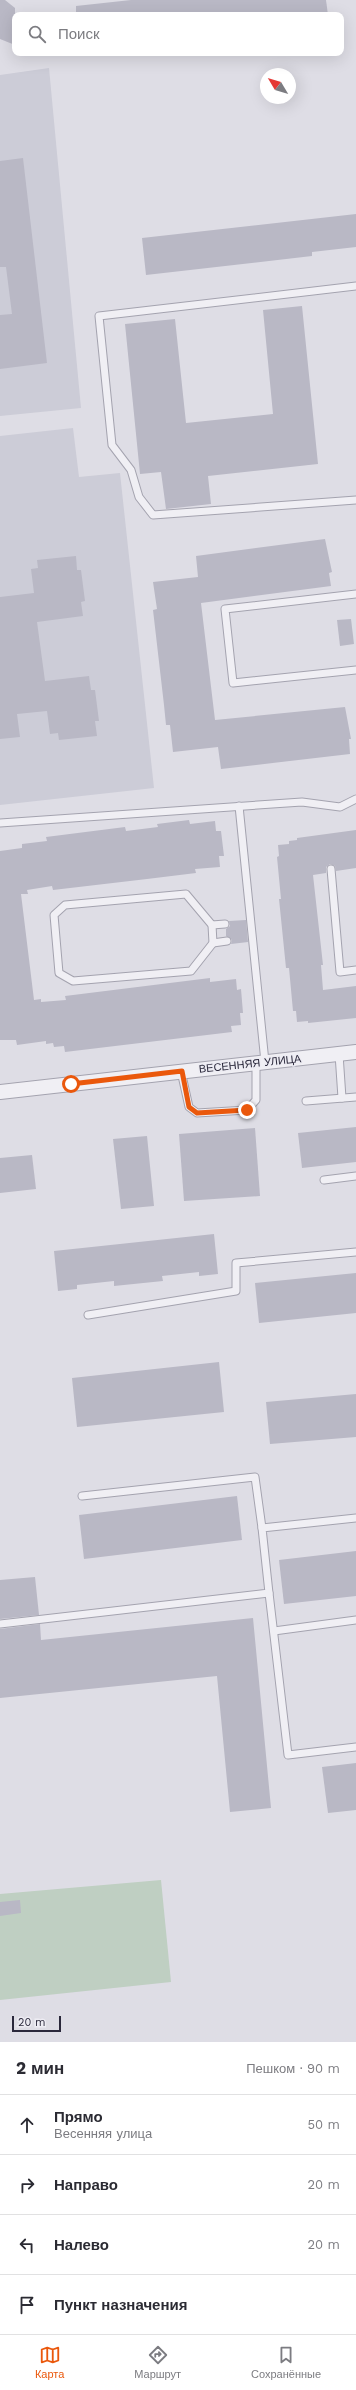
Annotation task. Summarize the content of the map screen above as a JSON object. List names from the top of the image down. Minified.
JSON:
{"streets":{"street":["ВЕСЕННЯЯ УЛИЦА"]},"scale_bar":"20 m","north":"top left","page":{"search":"Поиск","scale":"20 m","heading":["2 мин","Пешком · 90 m"],"list":[["Прямо","Весенняя улица","50 m"],["Направо","20 m"],["Налево","20 m"],"Пункт назначения"],"nav":["Карта","Маршрут","Сохранённые"]}}
